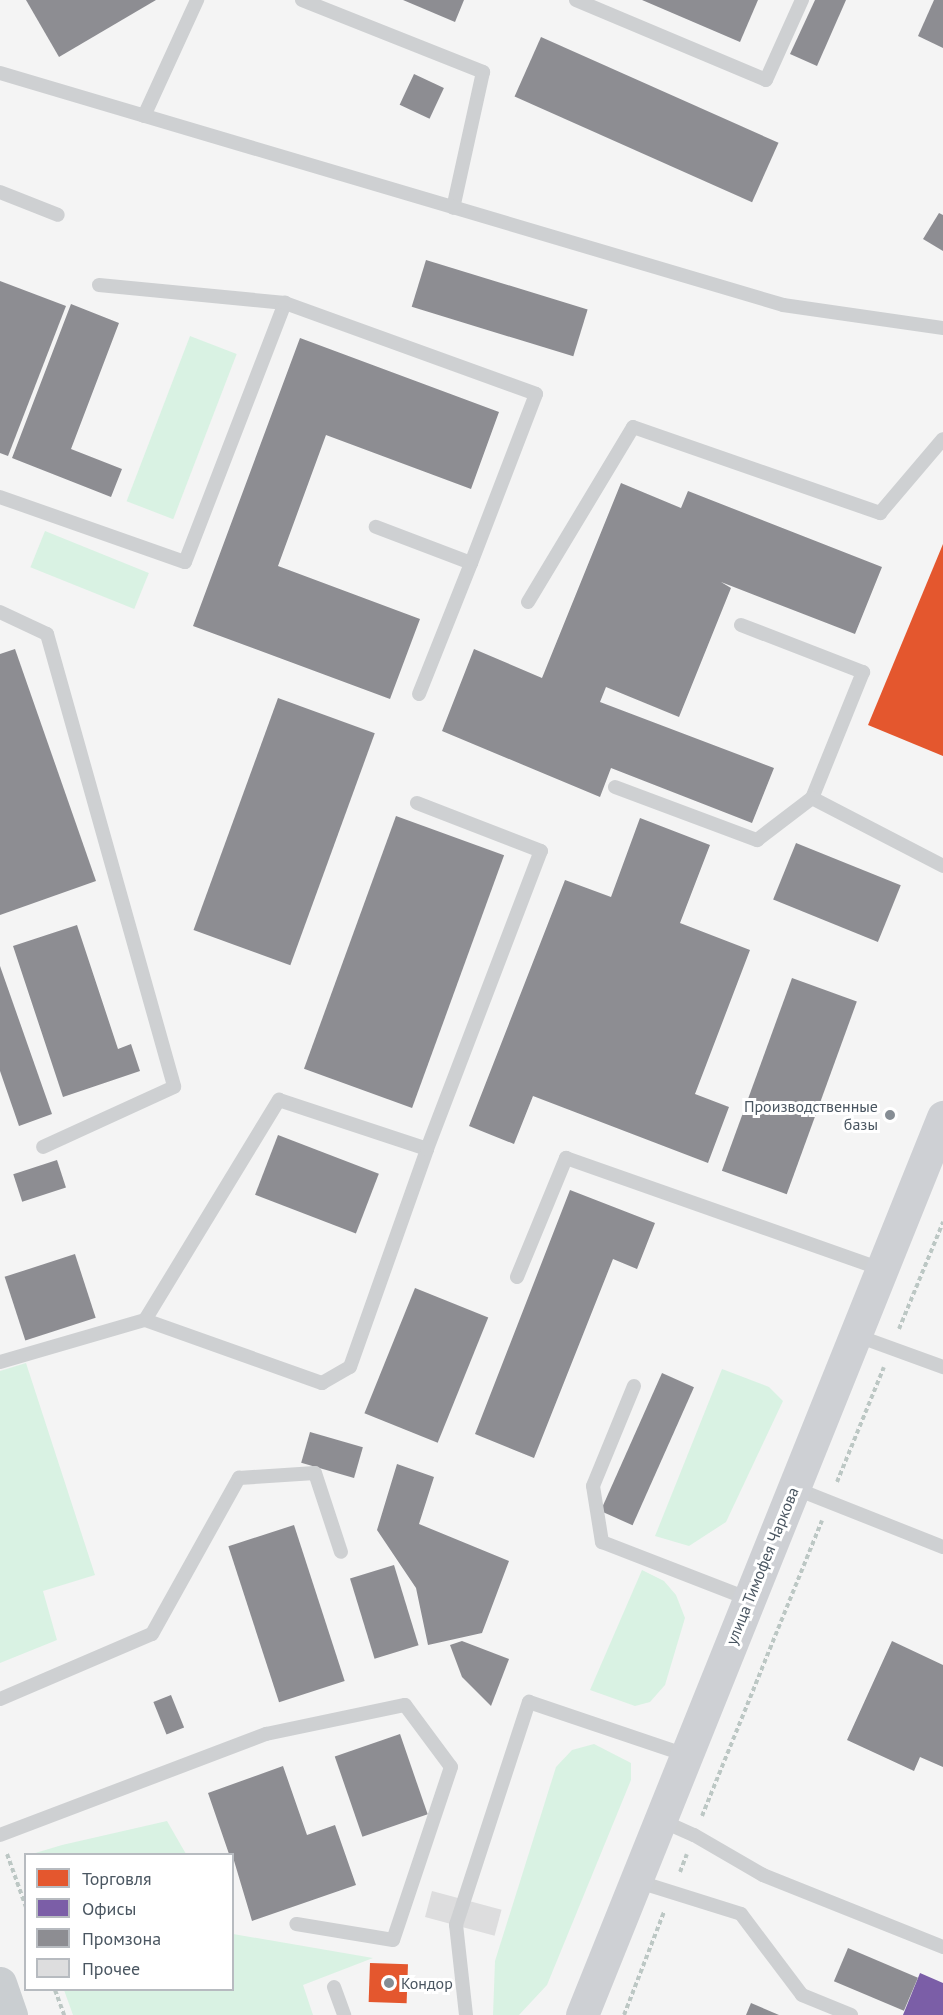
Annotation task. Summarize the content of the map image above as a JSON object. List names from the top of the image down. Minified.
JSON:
{"streets":{"main road":["улица Тимофея Чаркова"]},"places":["Производственные базы","Кондор"],"legend":["Торговля","Офисы","Промзона","Прочее"]}
